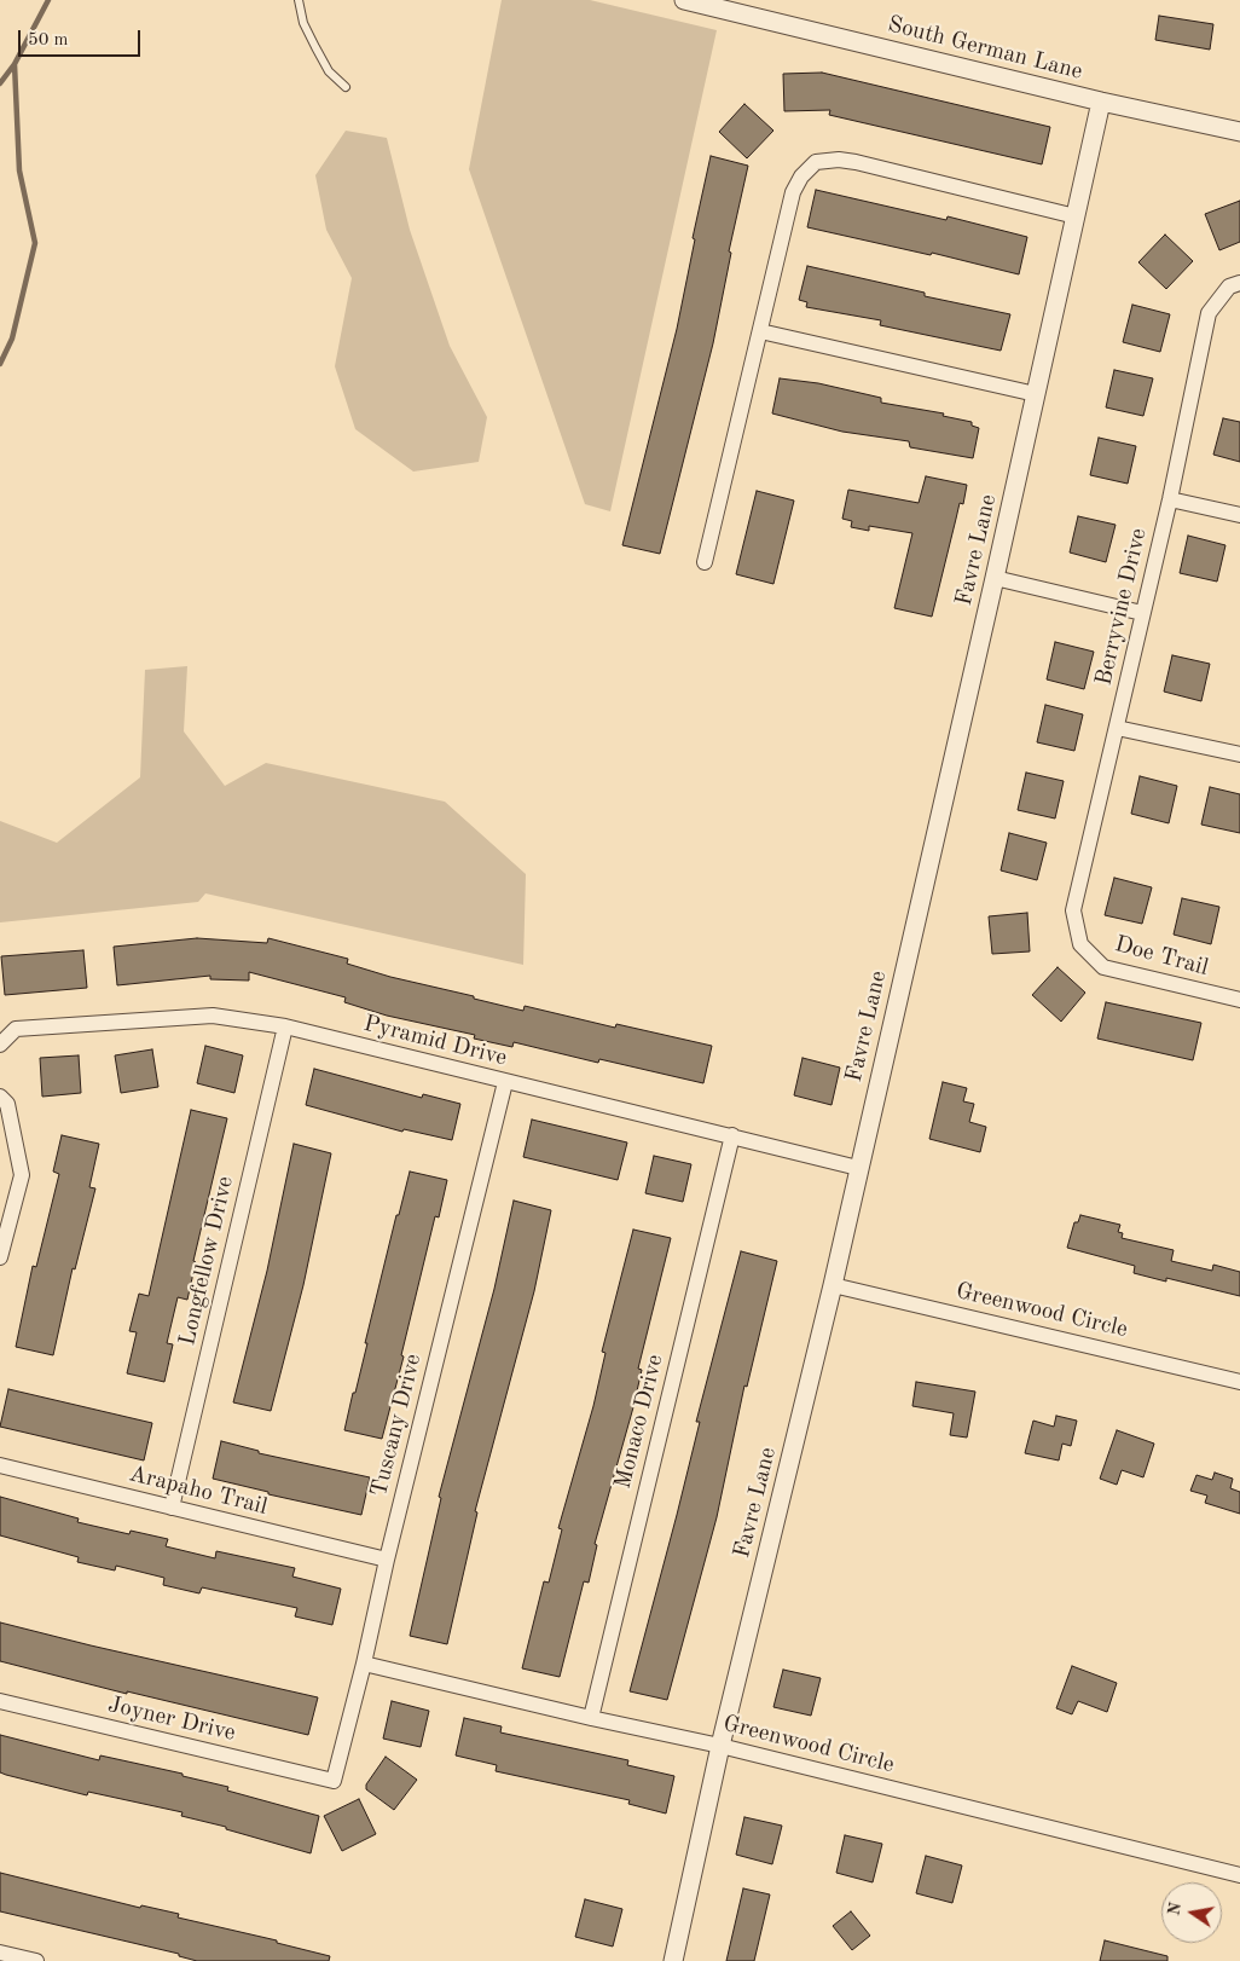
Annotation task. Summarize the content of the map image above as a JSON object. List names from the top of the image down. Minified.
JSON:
{"streets":{"street":["South German Lane","Favre Lane","Berryvine Drive","Doe Trail","Pyramid Drive","Longfellow Drive","Greenwood Circle","Monaco Drive","Tuscany Drive","Arapaho Trail","Joyner Drive"]},"crossings":[["South German Lane","Favre Lane"],["Favre Lane","Pyramid Drive"],["Favre Lane","Greenwood Circle"],["Berryvine Drive","Doe Trail"],["Pyramid Drive","Longfellow Drive"],["Pyramid Drive","Monaco Drive"],["Pyramid Drive","Tuscany Drive"],["Longfellow Drive","Arapaho Trail"],["Greenwood Circle","Monaco Drive"],["Greenwood Circle","Tuscany Drive"],["Tuscany Drive","Arapaho Trail"],["Tuscany Drive","Joyner Drive"]],"scale_bar":"50 m","north":"left"}
